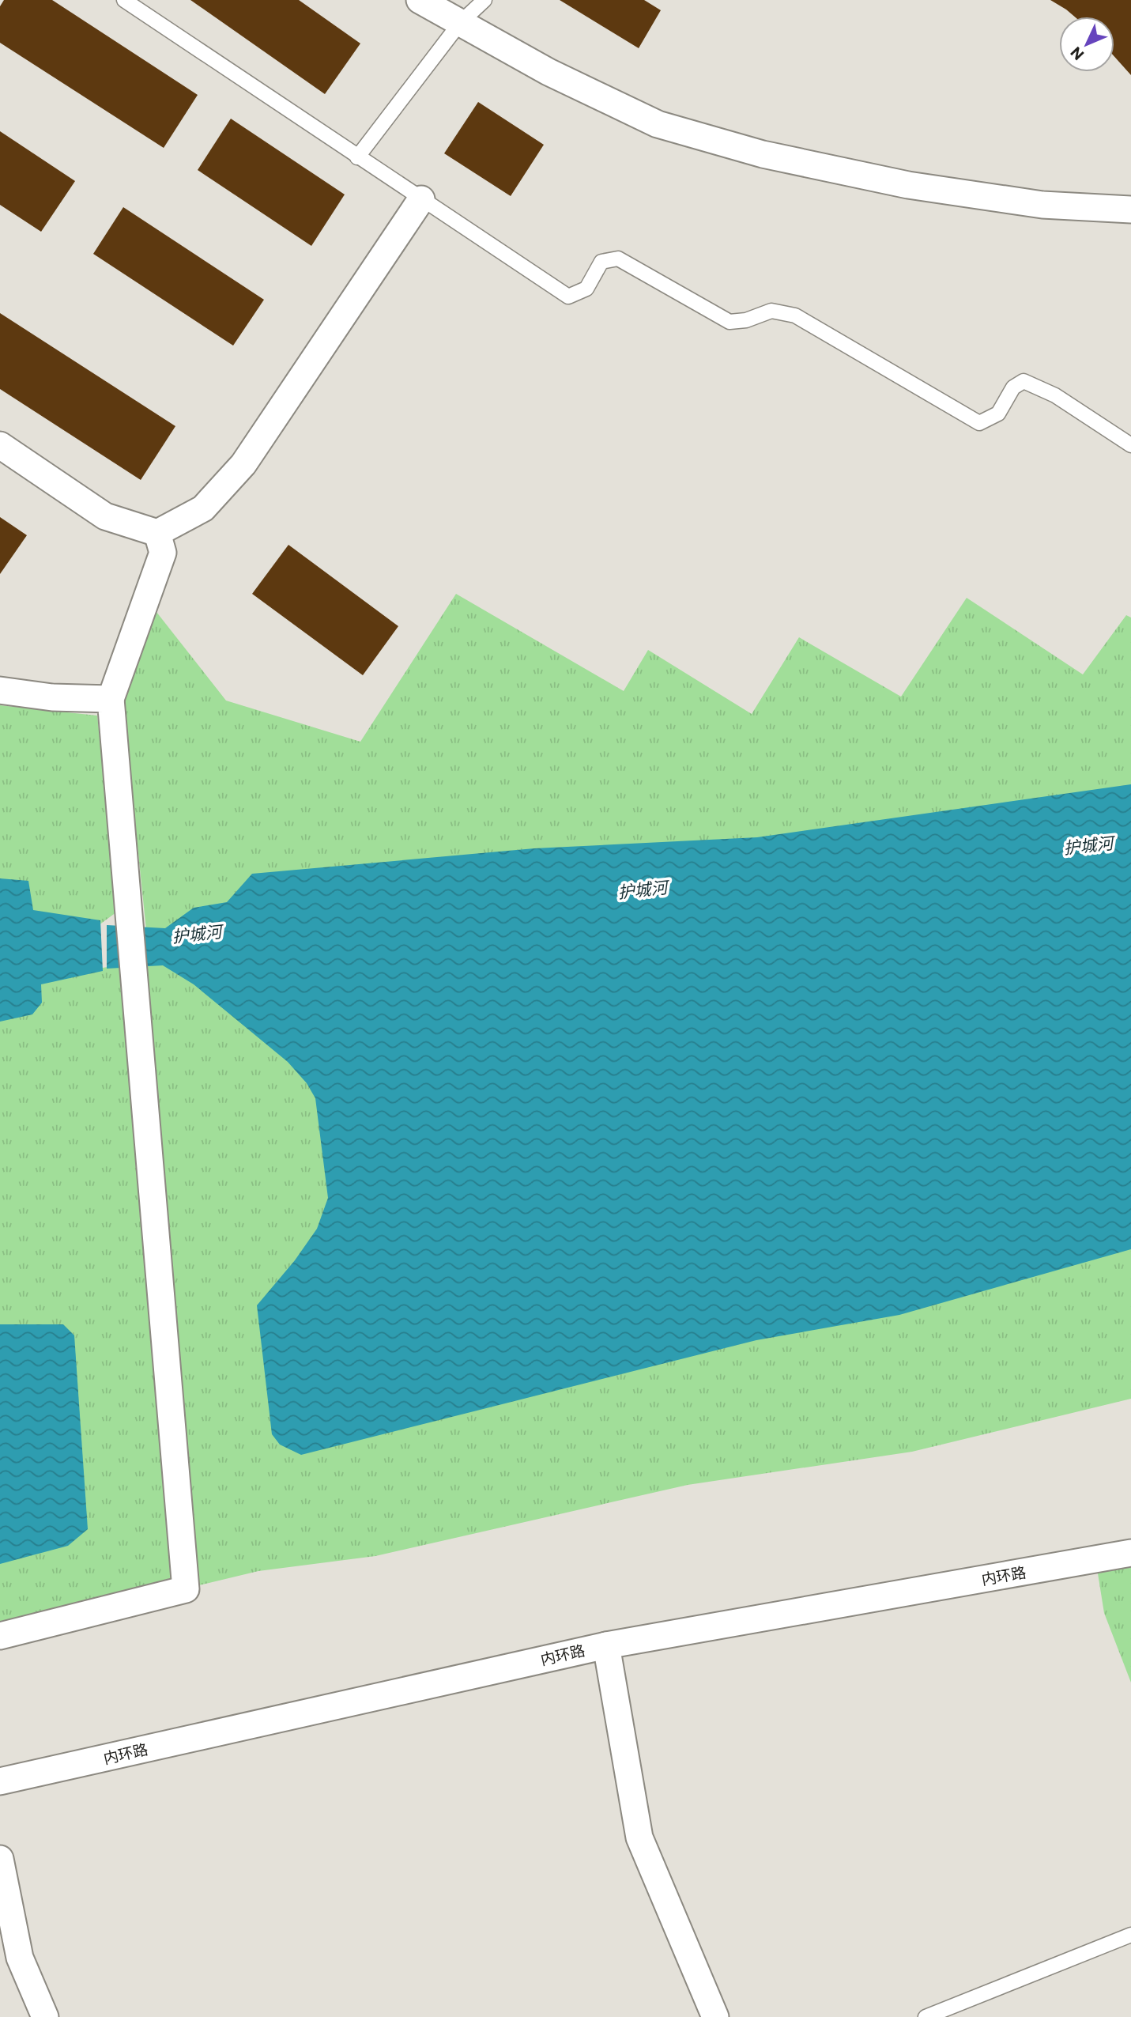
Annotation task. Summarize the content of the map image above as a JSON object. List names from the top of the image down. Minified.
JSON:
{"streets":{"street":["内环路"]},"water":["护城河"],"north":"bottom left"}
